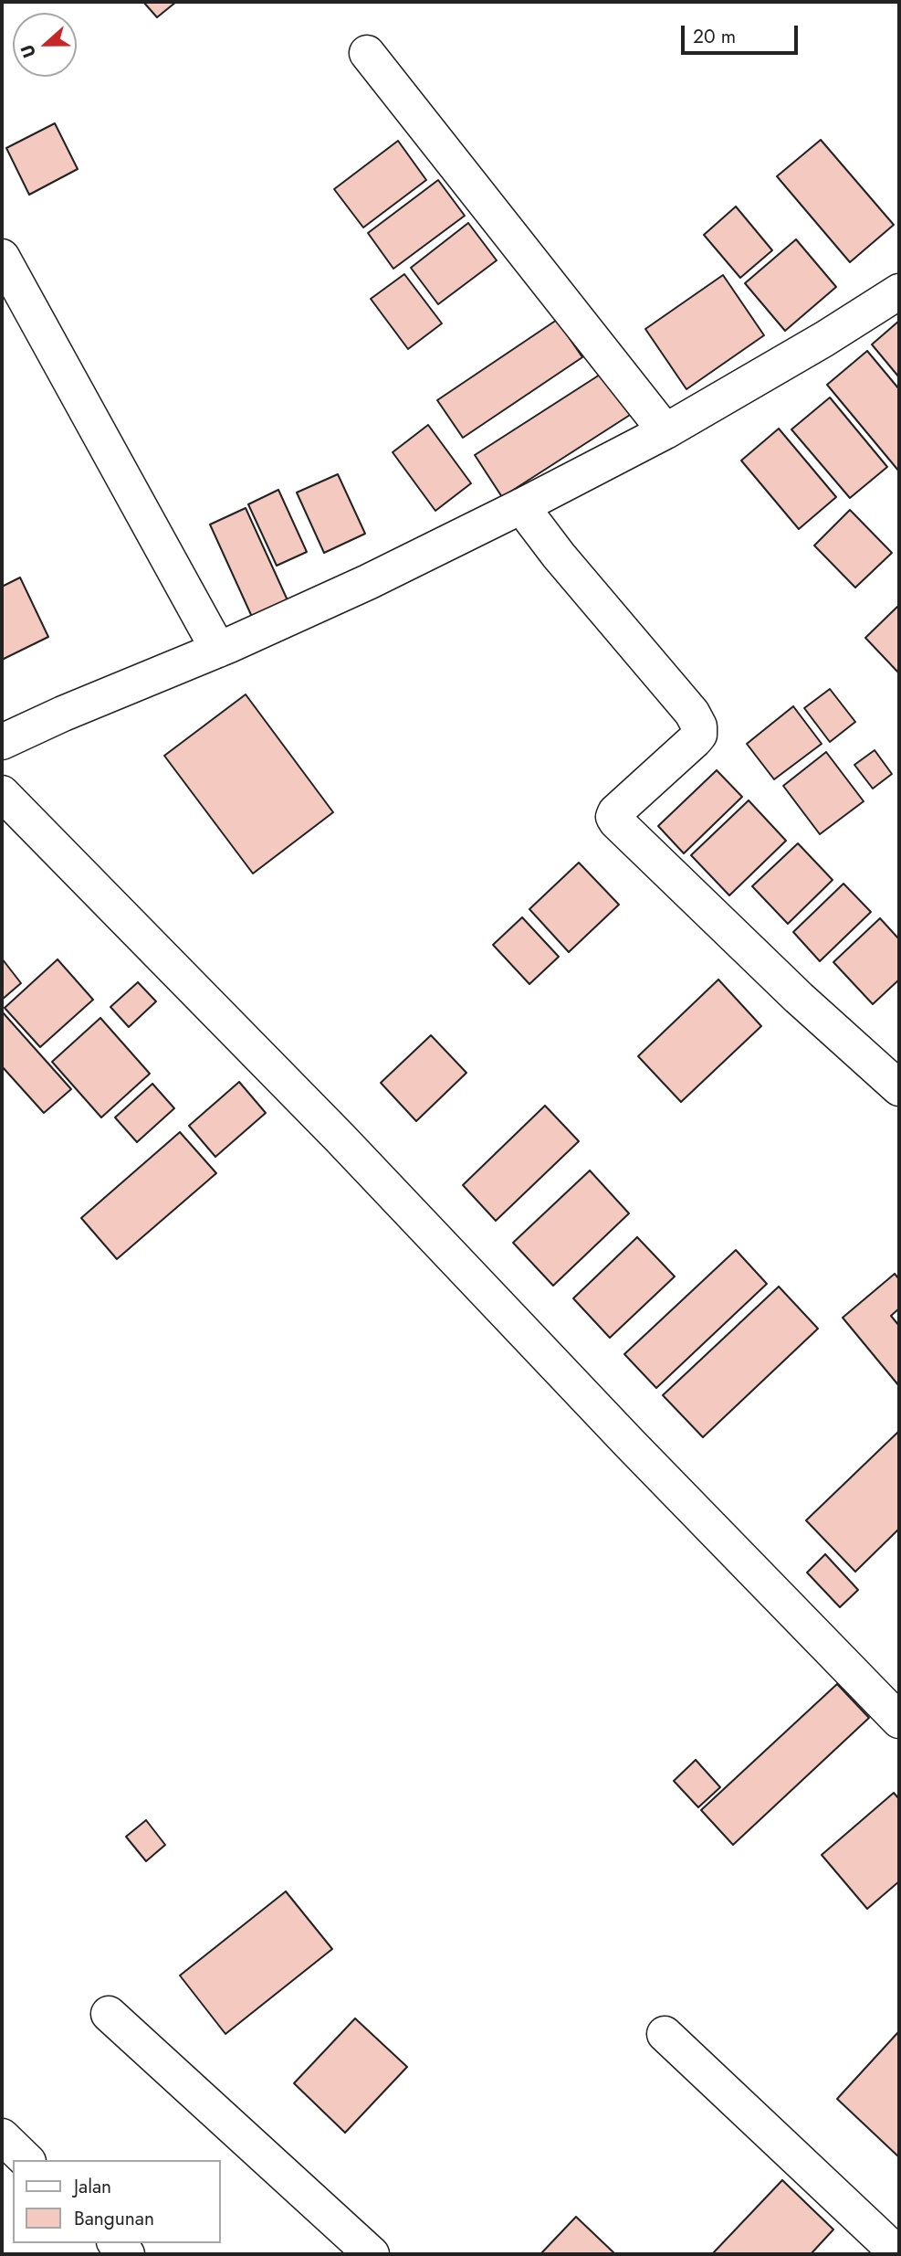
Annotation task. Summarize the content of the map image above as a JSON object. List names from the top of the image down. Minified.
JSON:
{"legend":["Jalan","Bangunan"],"scale_bar":"20 m","north":"left"}
